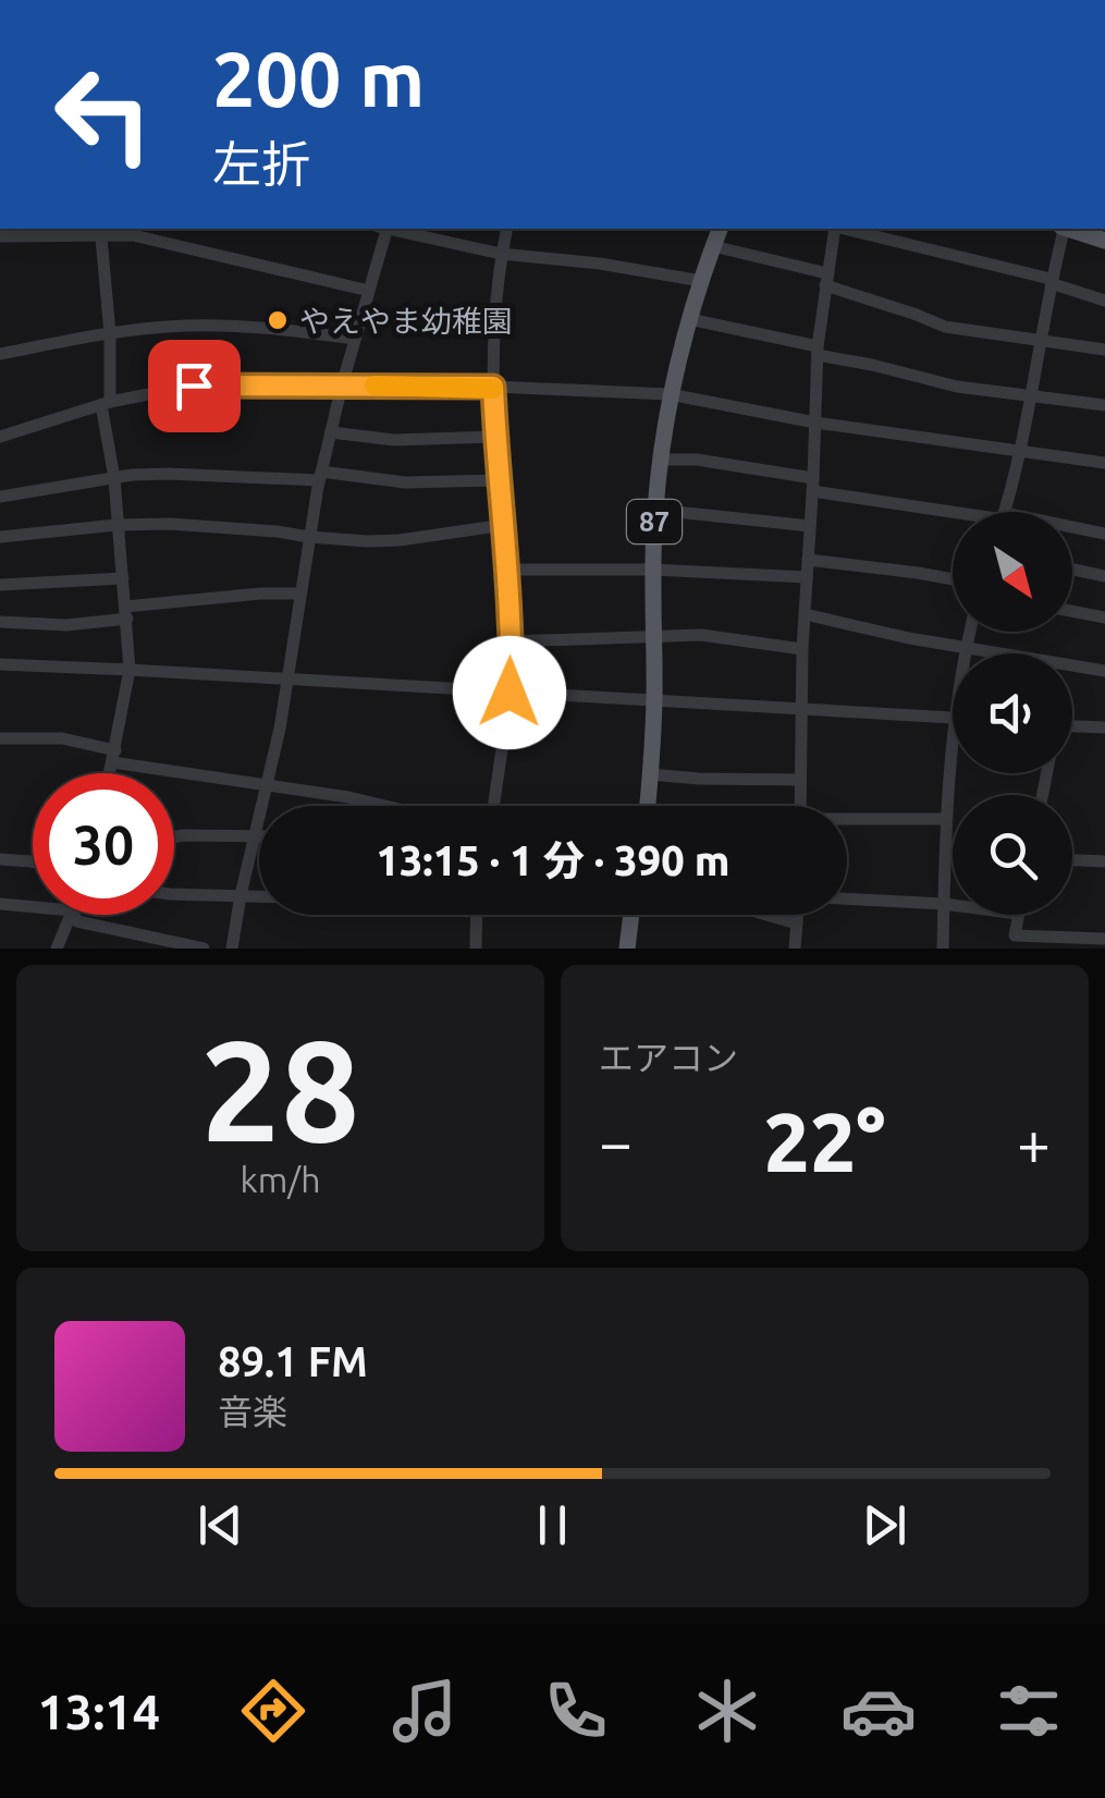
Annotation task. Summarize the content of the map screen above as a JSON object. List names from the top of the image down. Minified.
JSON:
{"streets":{"main road":["87"]},"places":["やえやま幼稚園"],"north":"bottom right","page":{"turn":["200 m","左折"],"limit":"30","trip":"13:15 · 1 分 · 390 m","tile":[["28","km/h"],"エアコン"],"heat":["−","22°","+"],"song":["89.1 FM","音楽"],"tabs":"13:14"}}
